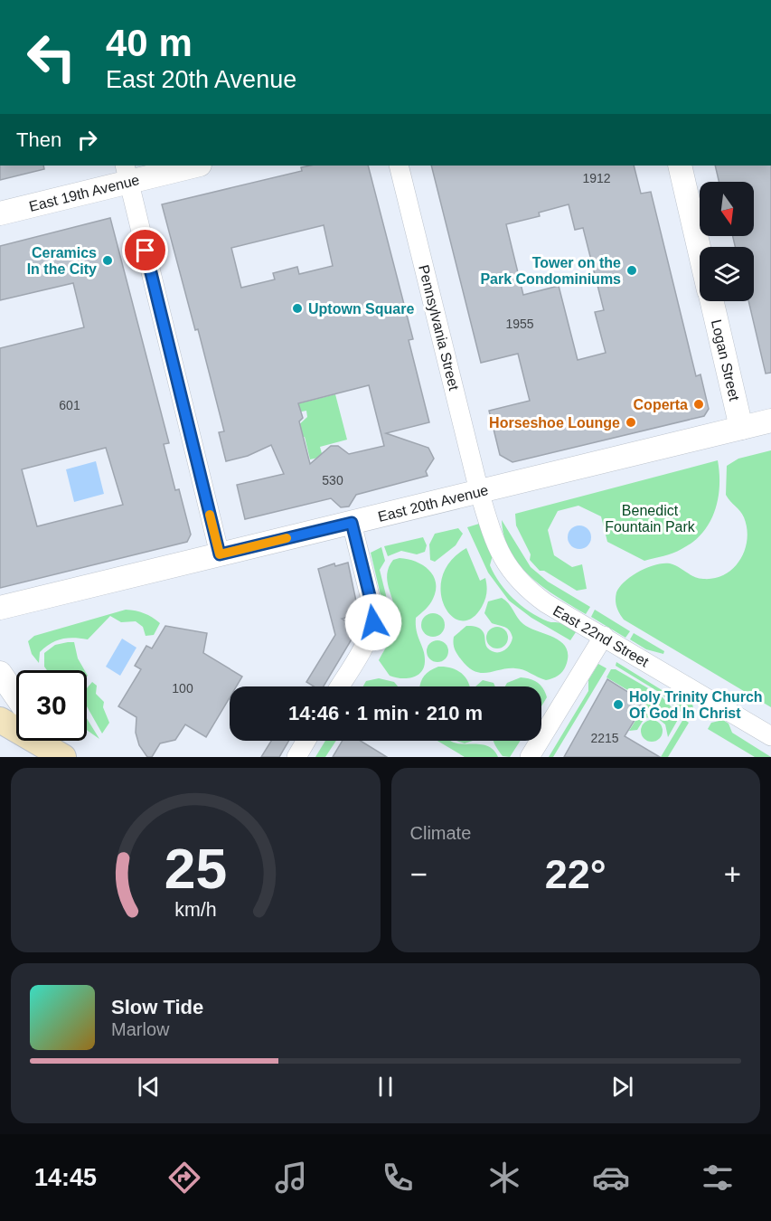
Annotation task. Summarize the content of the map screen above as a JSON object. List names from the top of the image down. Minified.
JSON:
{"streets":{"street":["East 19th Avenue","Pennsylvania Street","Logan Street","East 20th Avenue","East 22nd Street"]},"crossings":[["Pennsylvania Street","East 20th Avenue"],["Pennsylvania Street","East 22nd Street"],["Logan Street","East 20th Avenue"],["East 20th Avenue","East 22nd Street"]],"parks":["Benedict Fountain Park"],"places":["Ceramics In the City","Tower on the Park Condominiums","Uptown Square","Coperta","Horseshoe Lounge","Holy Trinity Church Of God In Christ"],"house_numbers":["1912","1955","601","530","100","2215"],"north":"bottom","page":{"turn":["40 m","East 20th Avenue"],"then":"Then","limit":"30","trip":"14:46 · 1 min · 210 m","tile":"Climate","heat":["−","22°","+"],"song":["Slow Tide","Marlow"],"tabs":"14:45","gauge":["25","km/h"]}}
